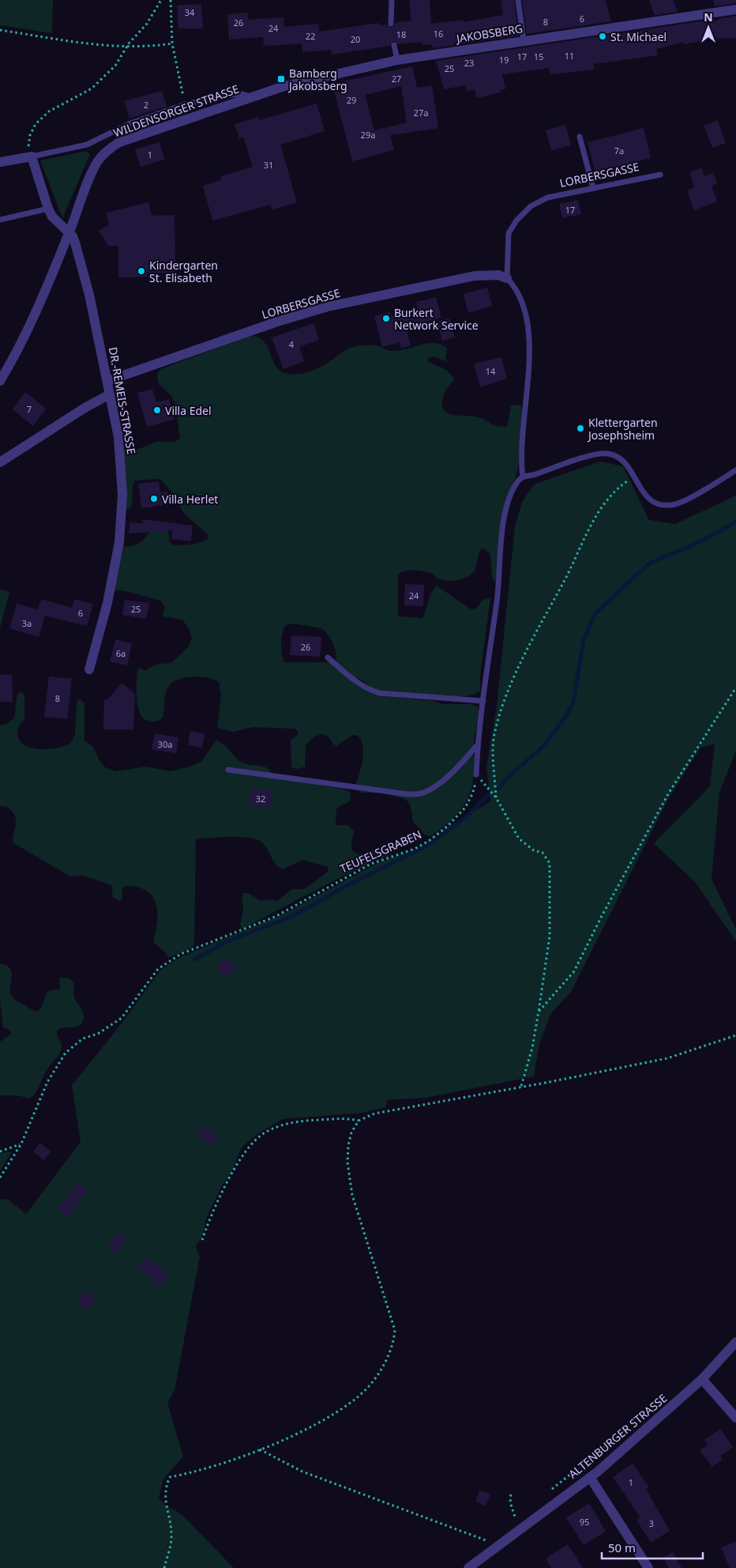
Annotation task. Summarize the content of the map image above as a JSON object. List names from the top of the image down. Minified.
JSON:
{"streets":{"street":["JAKOBSBERG","WILDENSORGER STRASSE","LORBERSGASSE","DR.-REMEIS-STRASSE","ALTENBURGER STRASSE"],"path":["TEUFELSGRABEN"]},"crossings":[["JAKOBSBERG","WILDENSORGER STRASSE"],["WILDENSORGER STRASSE","DR.-REMEIS-STRASSE"],["LORBERSGASSE","DR.-REMEIS-STRASSE"]],"places":{"other":["St. Michael","Kindergarten St. Elisabeth","Burkert Network Service","Villa Edel","Klettergarten Josephsheim","Villa Herlet"],"transit":["Bamberg Jakobsberg"]},"house_numbers":["34","6","8","26","24","16","18","22","20","11","17","15","19","23","25","27","29","2","27a","29a","7a","1","31","17","4","14","7","24","25","6","3a","26","6a","8","30a","32","1","95","3"],"scale_bar":"50 m","north":"top"}
